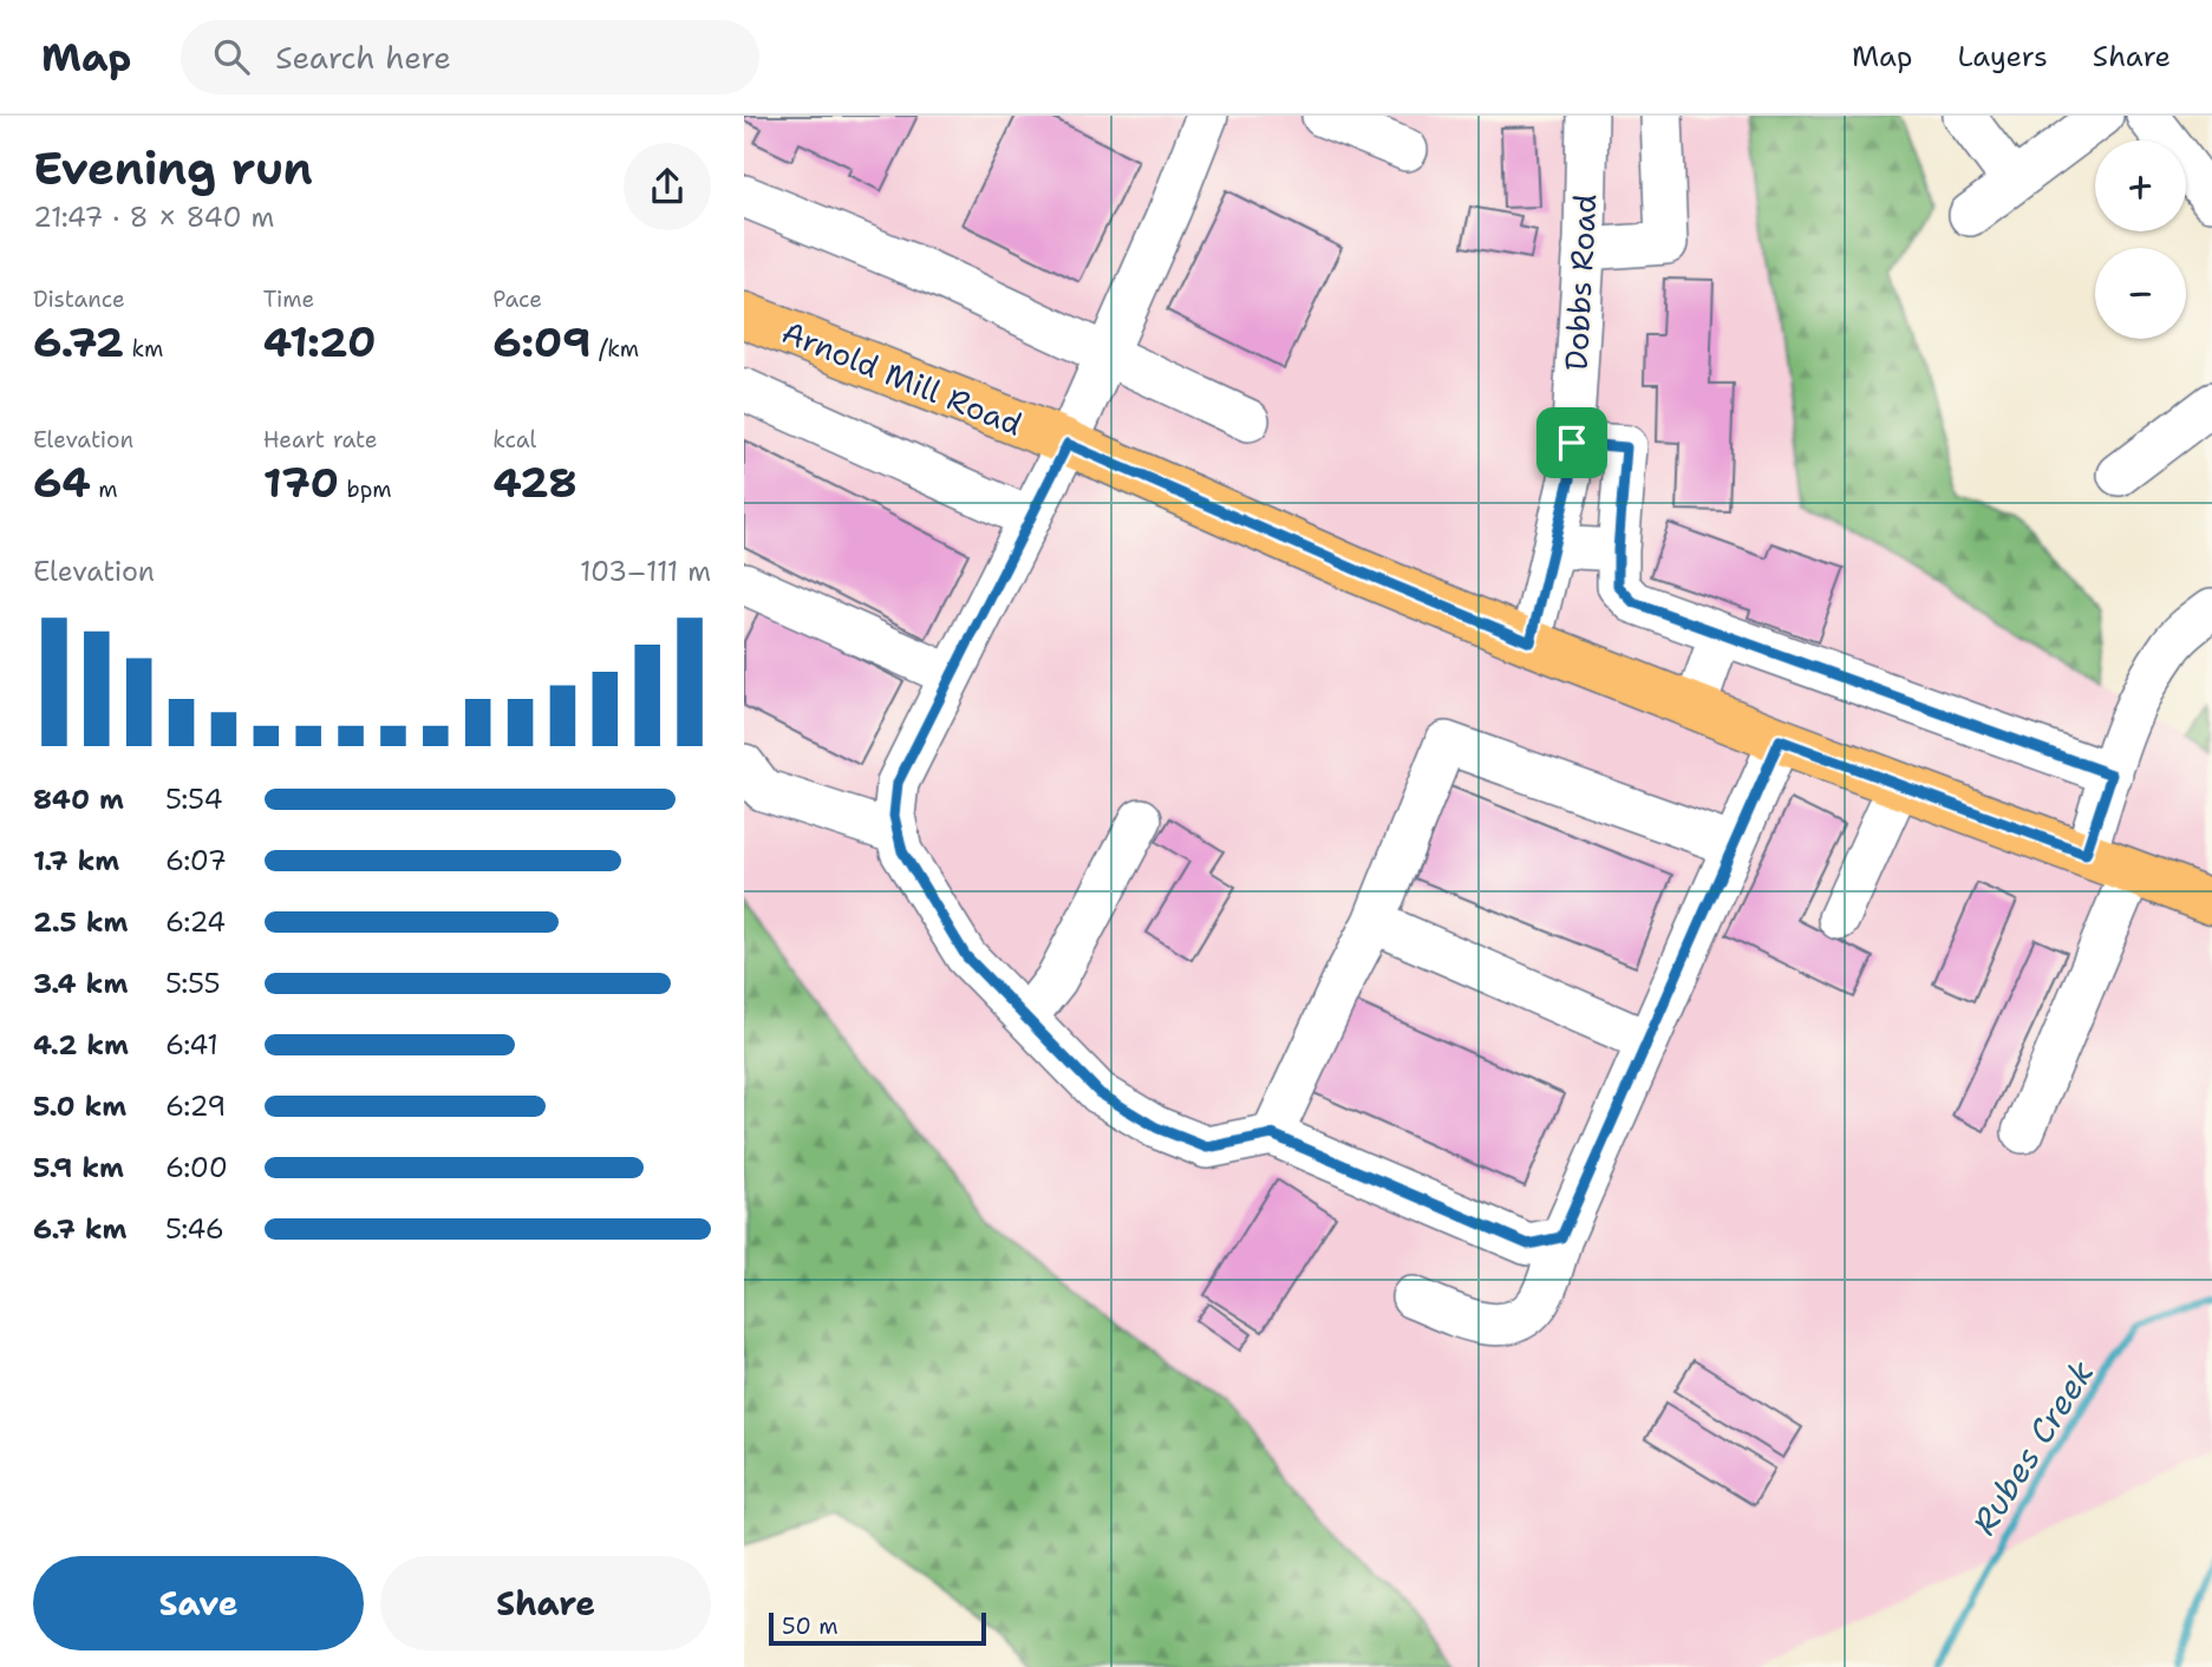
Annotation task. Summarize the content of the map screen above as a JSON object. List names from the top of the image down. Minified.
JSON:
{"streets":{"main road":["Arnold Mill Road"],"street":["Dobbs Road"]},"crossings":[["Dobbs Road","Arnold Mill Road"]],"water":["Rubes Creek"],"scale_bar":"50 m","page":{"header":"Map","search":"Search here","nav":["Map","Layers","Share"],"heading":["Evening run","21:47 · 8 × 840 m"],"map_buttons":["+","−"],"stats":[["Distance","6.72 km"],["Time","41:20"],["Pace","6:09 /km"],["Elevation","64 m"],["Heart rate","170 bpm"],["kcal","428"]],"chart":["Elevation","103–111 m"],"list":[{"name":"840 m","note":"5:54"},{"name":"1.7 km","note":"6:07"},{"name":"2.5 km","note":"6:24"},{"name":"3.4 km","note":"5:55"},{"name":"4.2 km","note":"6:41"},{"name":"5.0 km","note":"6:29"},{"name":"5.9 km","note":"6:00"},{"name":"6.7 km","note":"5:46"}],"buttons":["Save","Share"],"scale":"50 m"}}
